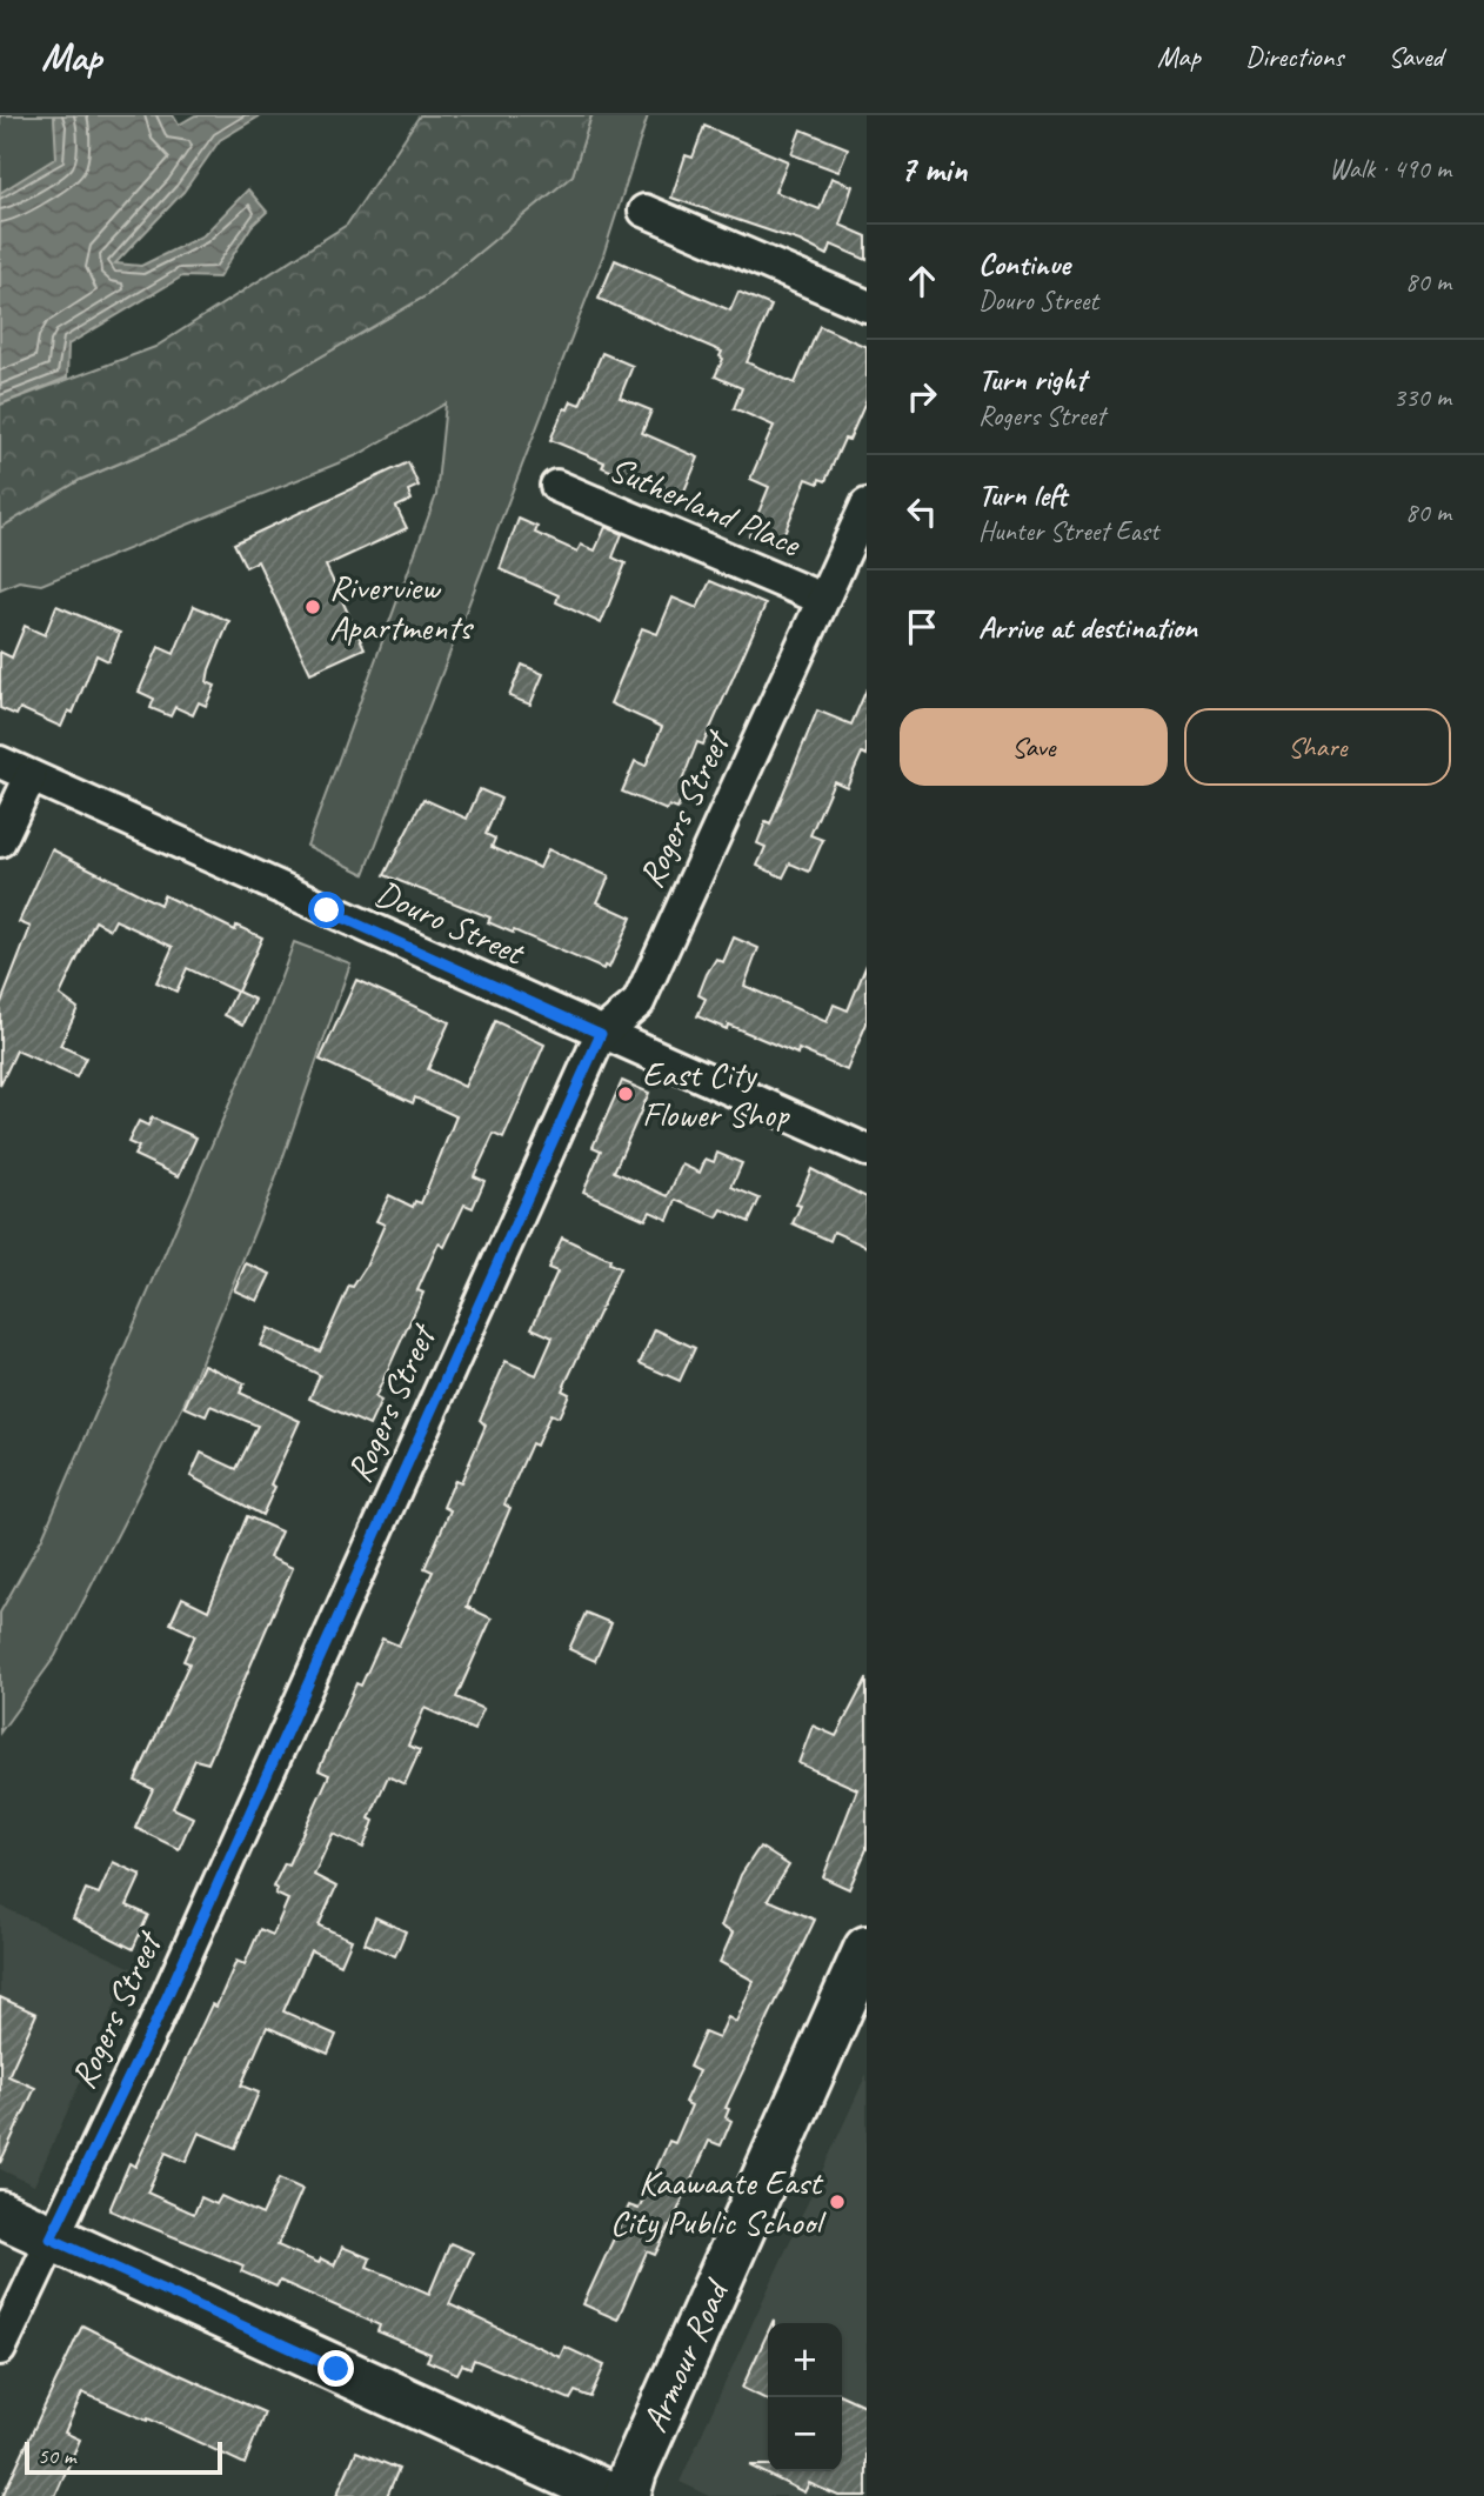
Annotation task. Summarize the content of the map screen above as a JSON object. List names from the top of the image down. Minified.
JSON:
{"streets":{"main road":["Armour Road"],"street":["Sutherland Place","Rogers Street","Douro Street"]},"crossings":[["Sutherland Place","Rogers Street"],["Rogers Street","Douro Street"]],"places":["Riverview Apartments","East City Flower Shop","Kaawaate East City Public School"],"scale_bar":"50 m","page":{"header":"Map","nav":["Map","Directions","Saved"],"heading":["7 min","Walk · 490 m"],"list":[["Continue","Douro Street","80 m"],["Turn right","Rogers Street","330 m"],["Turn left","Hunter Street East","80 m"],"Arrive at destination"],"buttons":["Save","Share"],"map_buttons":["+","−"],"scale":"50 m"}}
